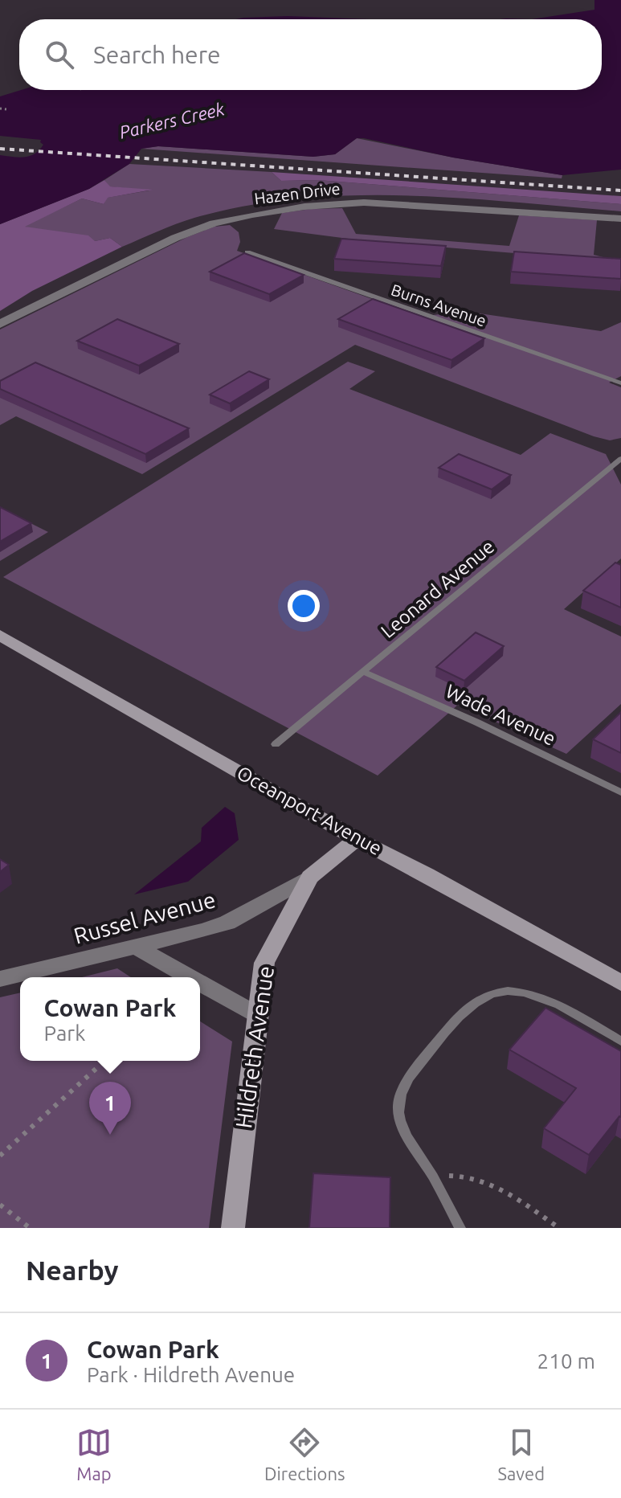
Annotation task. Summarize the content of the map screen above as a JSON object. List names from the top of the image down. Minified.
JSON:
{"streets":{"main road":["Oceanport Avenue","Russel Avenue","Hildreth Avenue"],"street":["Hazen Drive"],"lane":["Burns Avenue","Leonard Avenue","Wade Avenue"]},"crossings":[["Leonard Avenue","Wade Avenue"],["Oceanport Avenue","Russel Avenue"],["Russel Avenue","Hildreth Avenue"]],"water":["Parkers Creek"],"page":{"search":"Search here","popup":["Cowan Park","Park"],"pins":"1","heading":"Nearby","list":[{"mark":"1","name":"Cowan Park","note":"Park · Hildreth Avenue","value":"210 m"}],"nav":["Map","Directions","Saved"]}}
